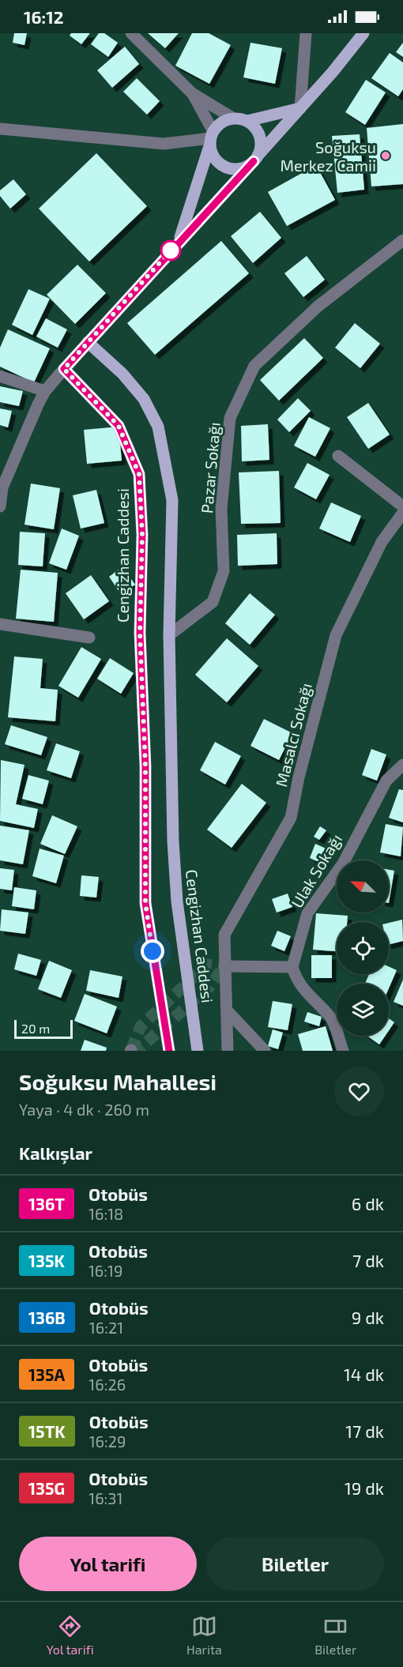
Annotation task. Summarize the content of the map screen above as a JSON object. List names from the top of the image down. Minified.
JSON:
{"streets":{"main road":["Cengizhan Caddesi"],"street":["Pazar Sokağı","Masalcı Sokağı","Ulak Sokağı"]},"crossings":[["Pazar Sokağı","Cengizhan Caddesi"]],"places":["Soğuksu Merkez Camii"],"lines":["bus line 136T"],"scale_bar":"20 m","north":"top left","page":{"status":"16:12","scale":"20 m","heading":[["Soğuksu Mahallesi","Yaya · 4 dk · 260 m"],"Kalkışlar"],"list":[{"mark":"136T","name":"Otobüs","note":"16:18","value":"6 dk"},{"mark":"135K","name":"Otobüs","note":"16:19","value":"7 dk"},{"mark":"136B","name":"Otobüs","note":"16:21","value":"9 dk"},{"mark":"135A","name":"Otobüs","note":"16:26","value":"14 dk"},{"mark":"15TK","name":"Otobüs","note":"16:29","value":"17 dk"},{"mark":"135G","name":"Otobüs","note":"16:31","value":"19 dk"}],"buttons":["Yol tarifi","Biletler"],"tabs":["Yol tarifi","Harita","Biletler"]}}
